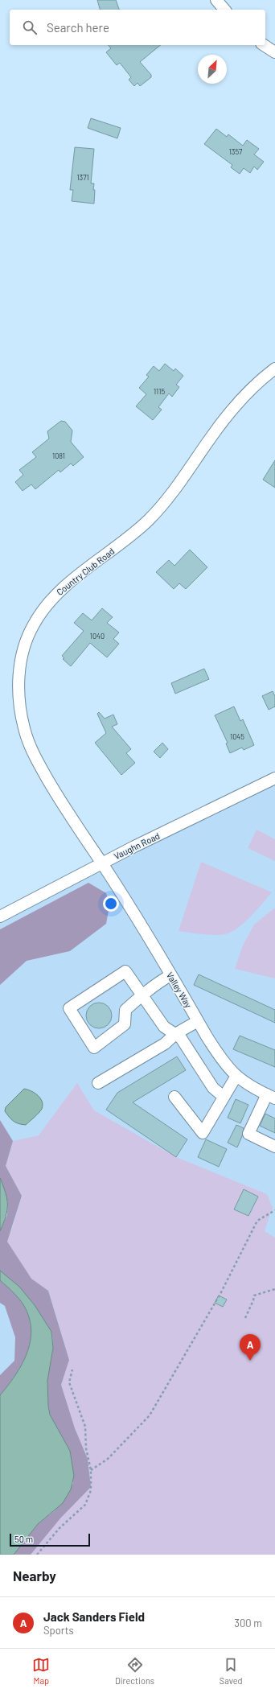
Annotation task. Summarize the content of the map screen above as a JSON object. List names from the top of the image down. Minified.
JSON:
{"streets":{"street":["Country Club Road","Vaughn Road","Valley Way"]},"crossings":[["Country Club Road","Vaughn Road"],["Country Club Road","Valley Way"],["Vaughn Road","Valley Way"]],"house_numbers":["1357","1371","1115","1081","1040","1045"],"scale_bar":"50 m","north":"top right","page":{"search":"Search here","pins":"A","scale":"50 m","heading":"Nearby","list":[{"mark":"A","name":"Jack Sanders Field","note":"Sports","value":"300 m"}],"nav":["Map","Directions","Saved"]}}
